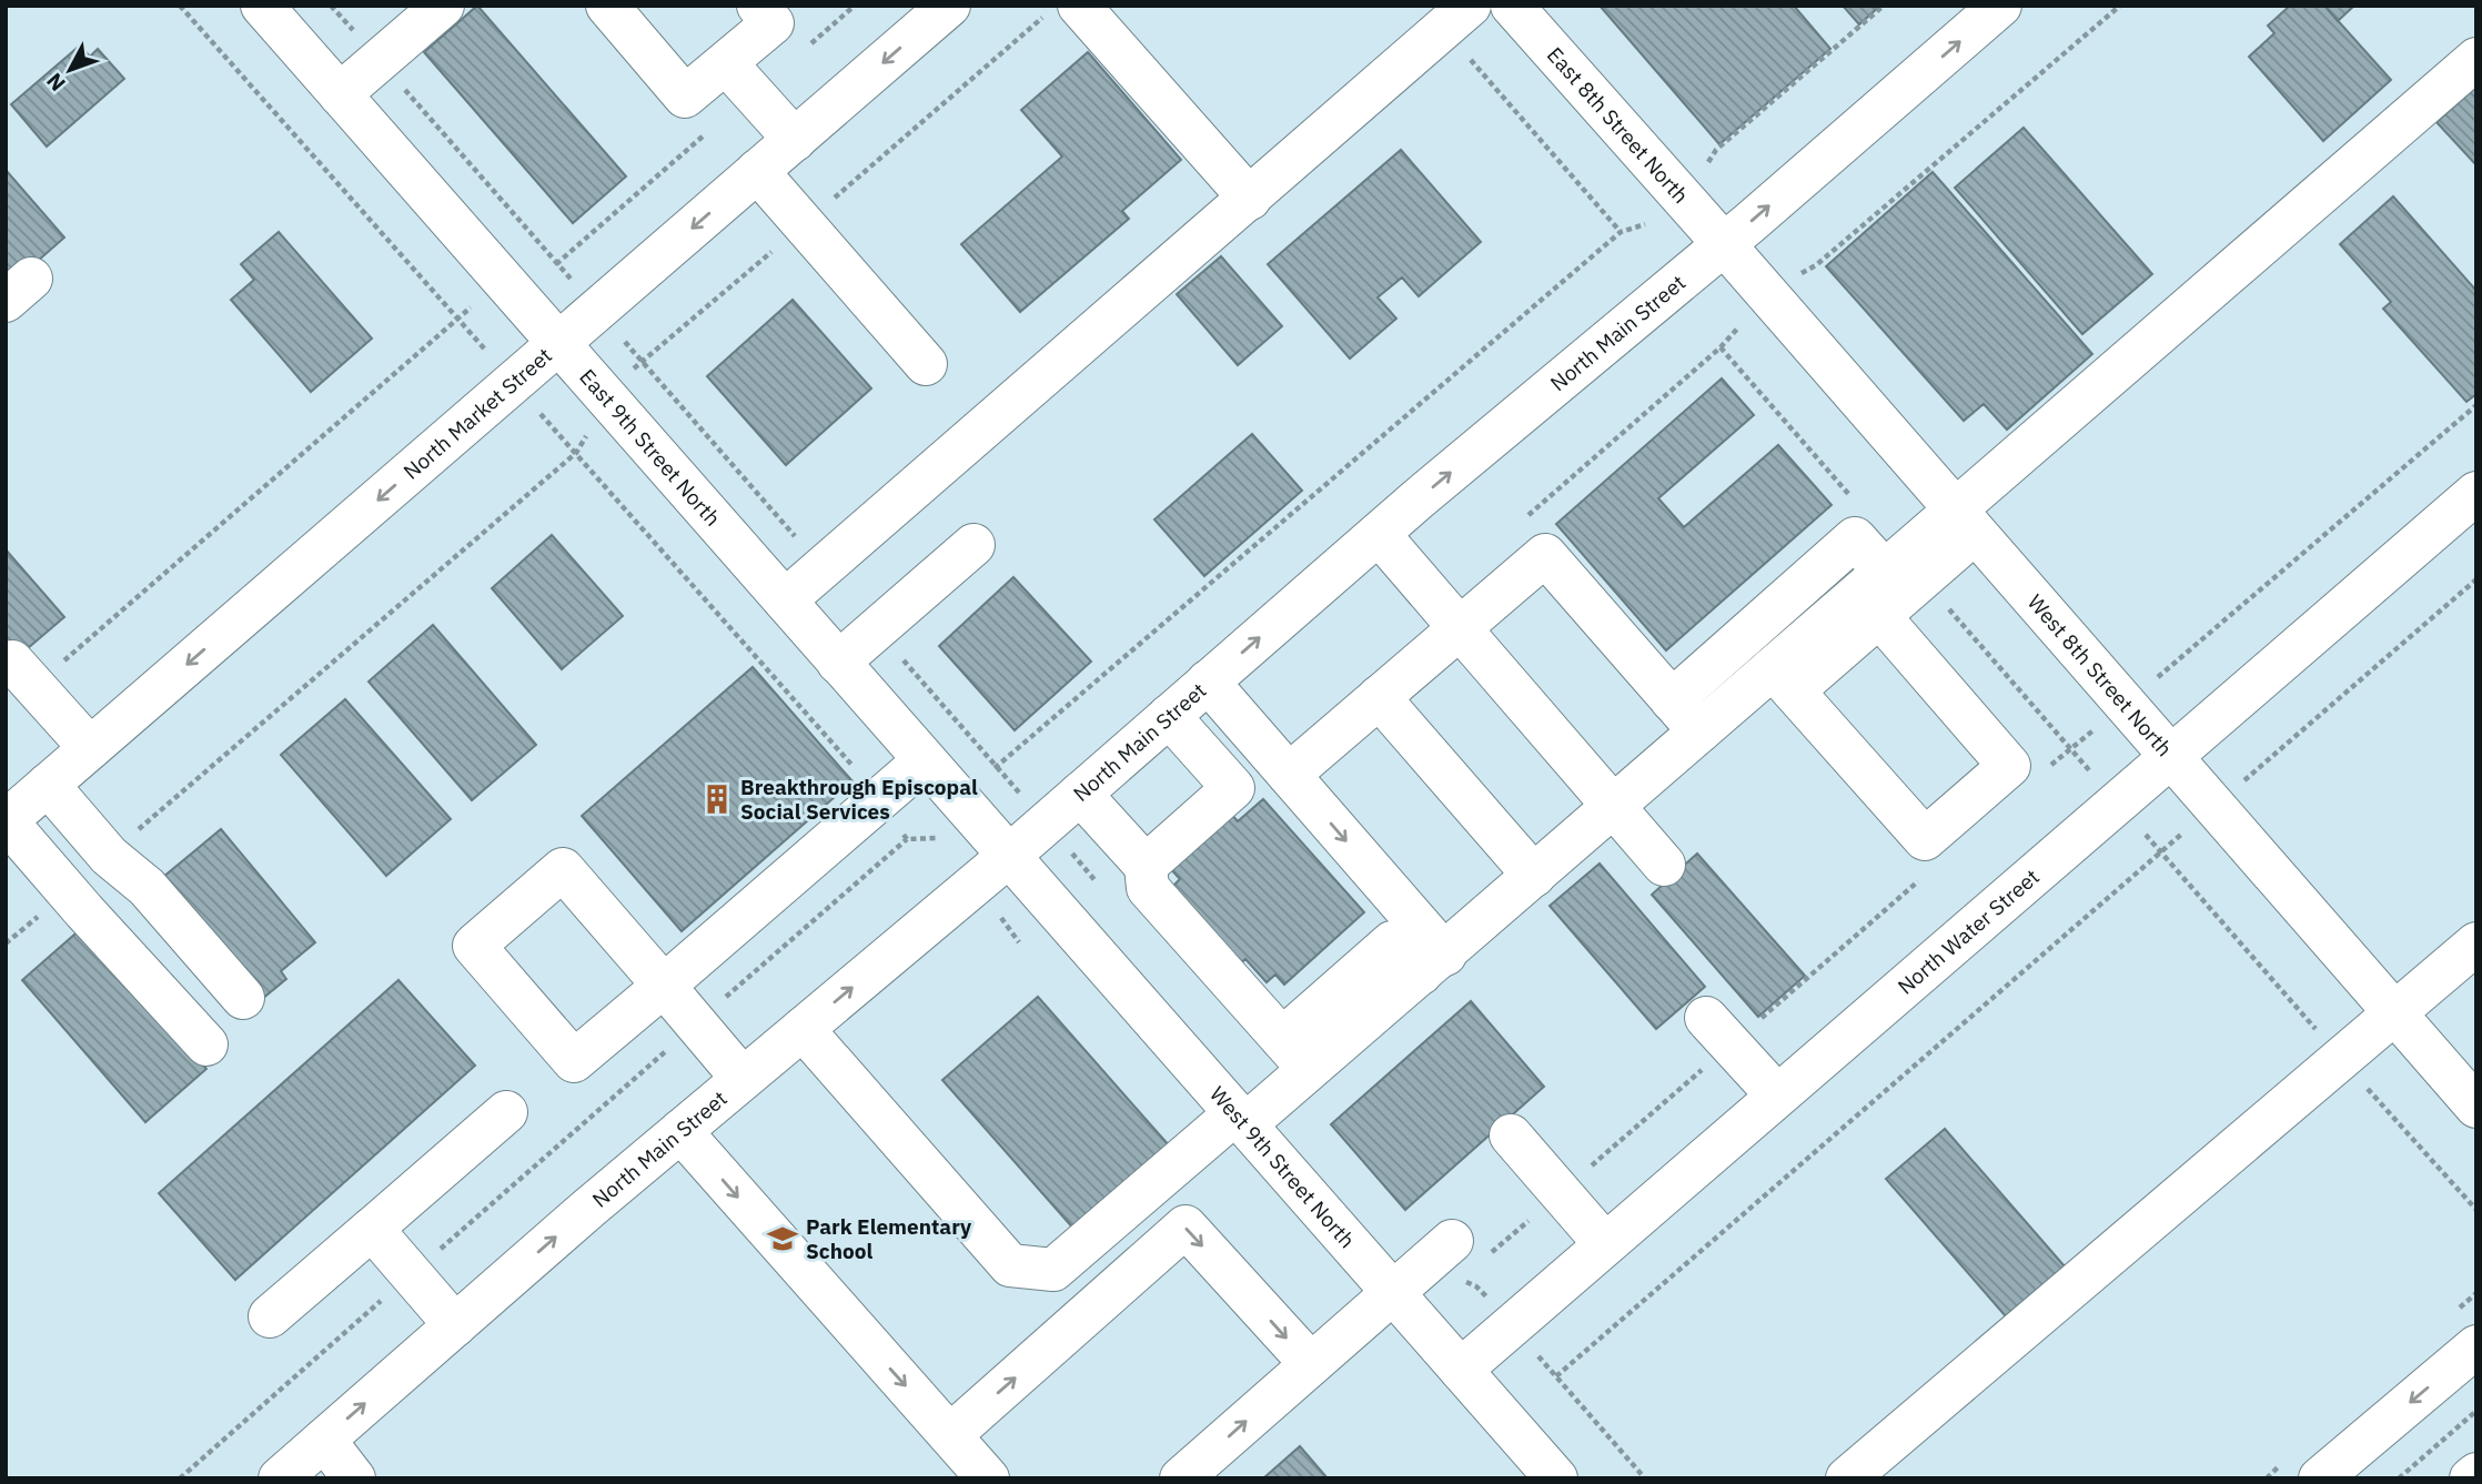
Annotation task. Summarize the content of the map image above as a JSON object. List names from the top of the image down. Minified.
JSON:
{"streets":{"street":["East 8th Street North","North Main Street","North Market Street","East 9th Street North","West 8th Street North","North Water Street","West 9th Street North"]},"crossings":[["East 8th Street North","North Main Street"],["East 8th Street North","West 8th Street North"],["North Main Street","East 9th Street North"],["North Main Street","West 8th Street North"],["North Main Street","West 9th Street North"],["North Market Street","East 9th Street North"],["East 9th Street North","West 9th Street North"],["West 8th Street North","North Water Street"],["North Water Street","West 9th Street North"]],"places":{"building":["Breakthrough Episcopal Social Services"],"school or university":["Park Elementary School"]},"north":"bottom left"}
